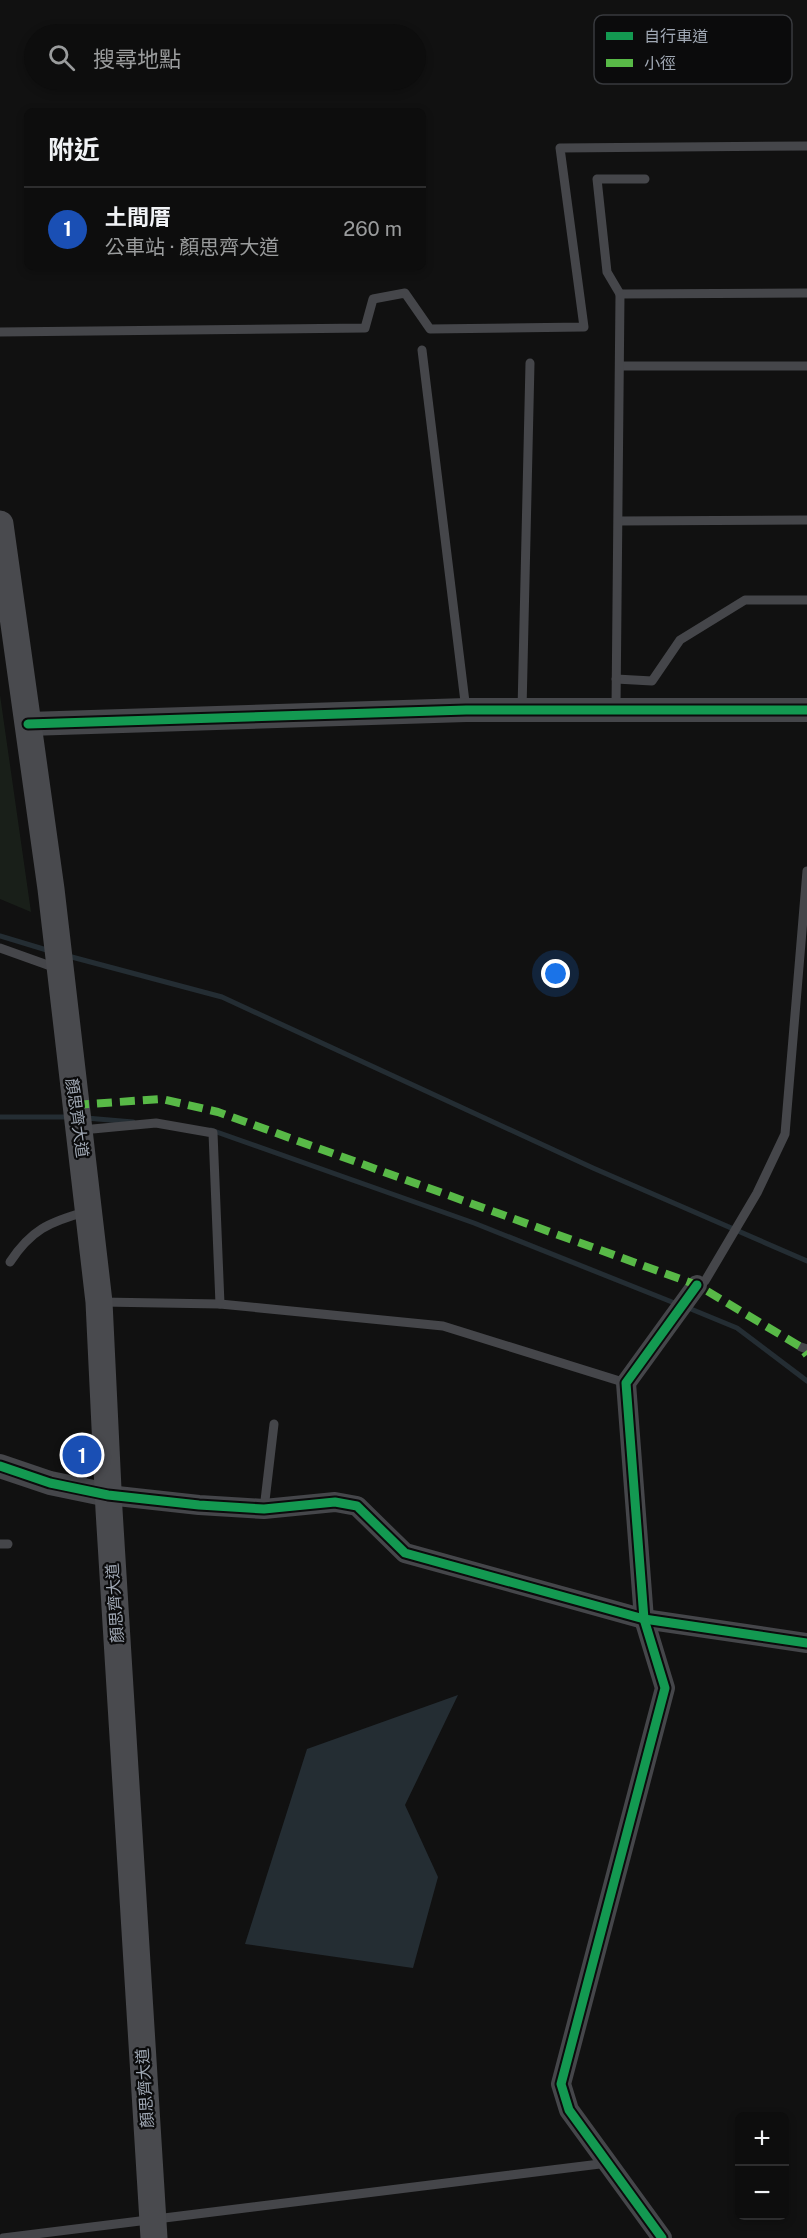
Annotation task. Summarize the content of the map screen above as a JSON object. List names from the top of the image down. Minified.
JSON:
{"streets":{"main road":["顏思齊大道"]},"legend":["自行車道","小徑"],"page":{"search":"搜尋地點","heading":"附近","list":[{"mark":"1","name":"土間厝","note":"公車站 · 顏思齊大道","value":"260 m"}],"pins":"1","map_buttons":["+","−"]}}
